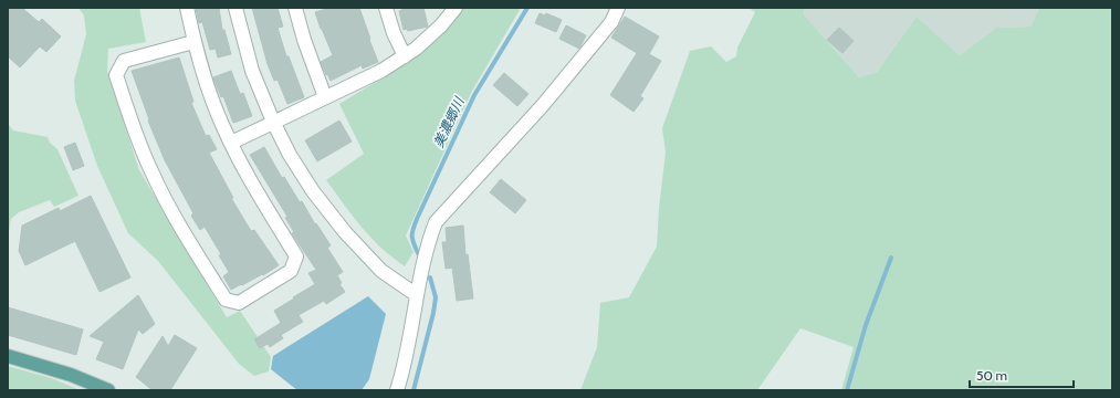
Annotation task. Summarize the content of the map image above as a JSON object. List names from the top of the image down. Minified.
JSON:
{"water":["美濃郷川"],"scale_bar":"50 m"}
